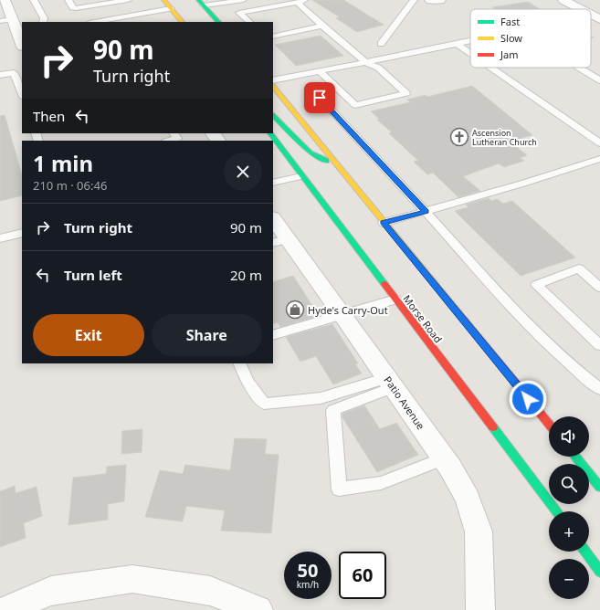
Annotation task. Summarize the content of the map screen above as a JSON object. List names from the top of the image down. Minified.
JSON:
{"streets":{"main road":["Morse Road"],"street":["Patio Avenue"]},"places":{"church":["Ascension Lutheran Church"],"shop":["Hyde's Carry-Out"]},"legend":["Fast","Slow","Jam"],"page":{"turn":["90 m","Turn right"],"then":"Then","heading":["1 min","210 m · 06:46"],"list":[{"name":"Turn right","value":"90 m"},{"name":"Turn left","value":"20 m"}],"buttons":["Exit","Share"],"map_buttons":["+","−"],"speed":"50 km/h","limit":"60"}}
